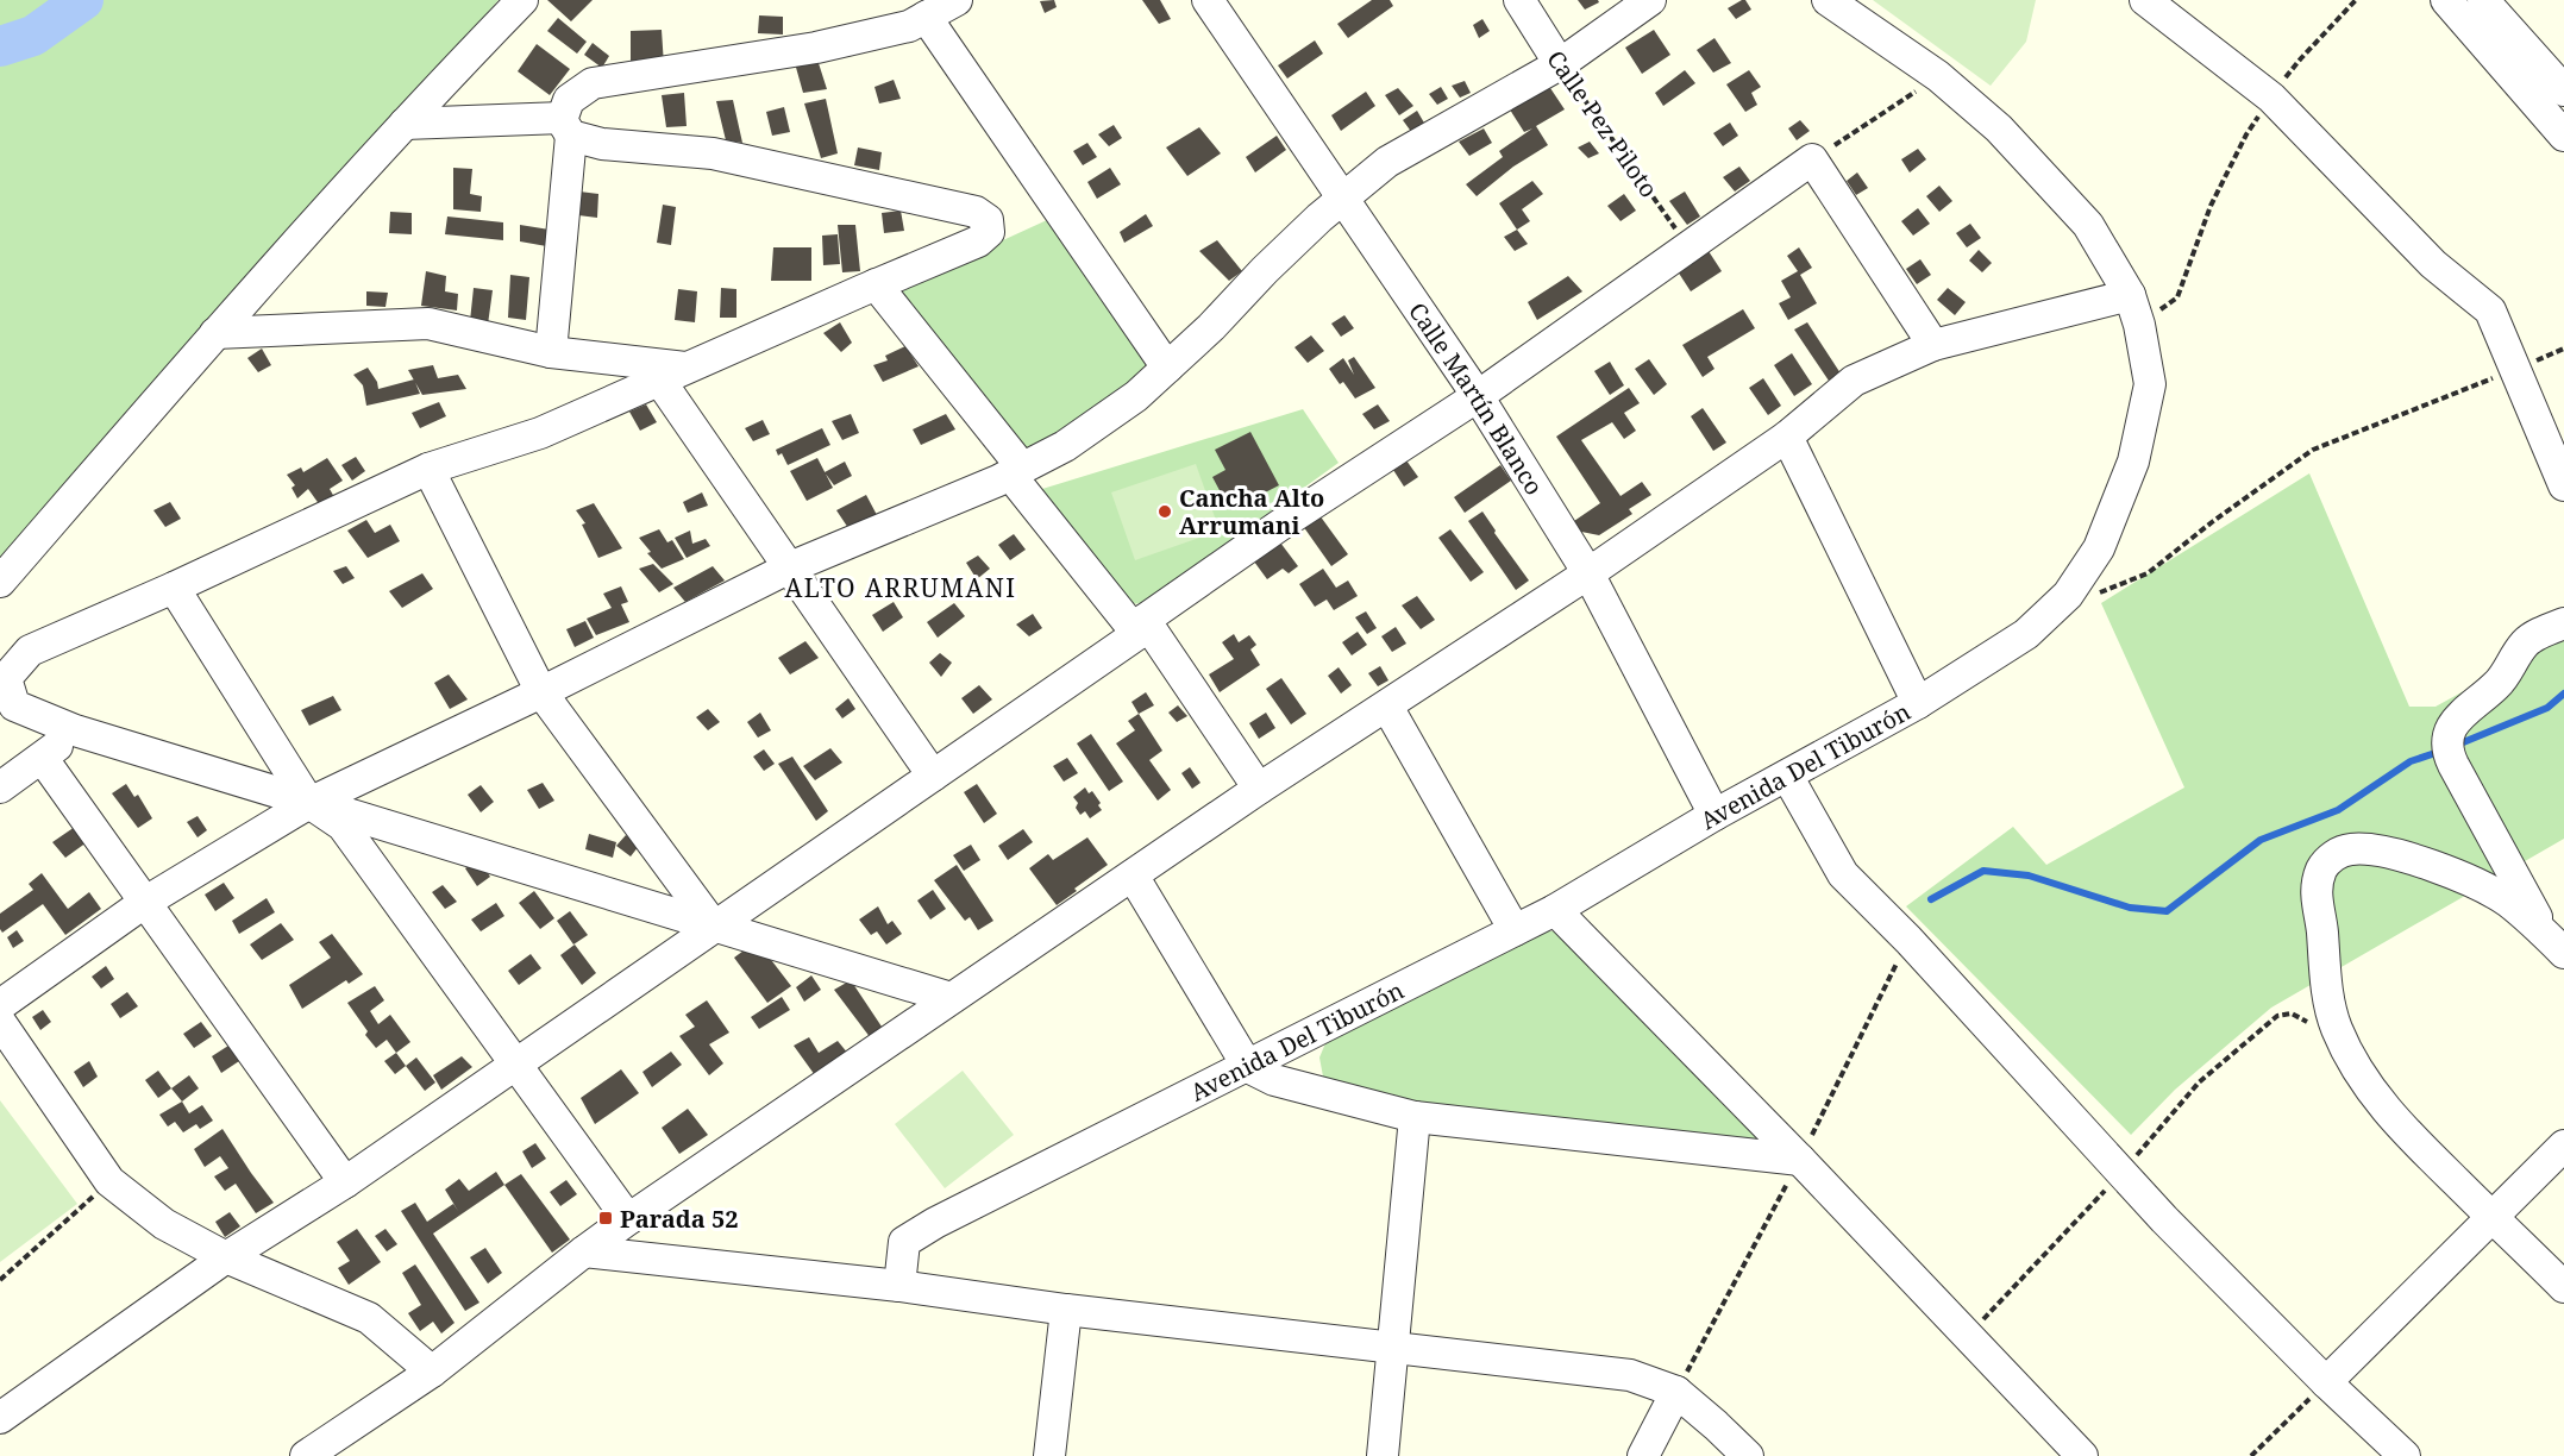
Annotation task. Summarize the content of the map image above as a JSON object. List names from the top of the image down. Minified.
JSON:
{"streets":{"street":["Calle Pez Piloto","Calle Martín Blanco","Avenida Del Tiburón"]},"crossings":[["Calle Martín Blanco","Avenida Del Tiburón"]],"districts":["ALTO ARRUMANI"],"places":{"other":["Cancha Alto Arrumani"],"transit":["Parada 52"]}}
